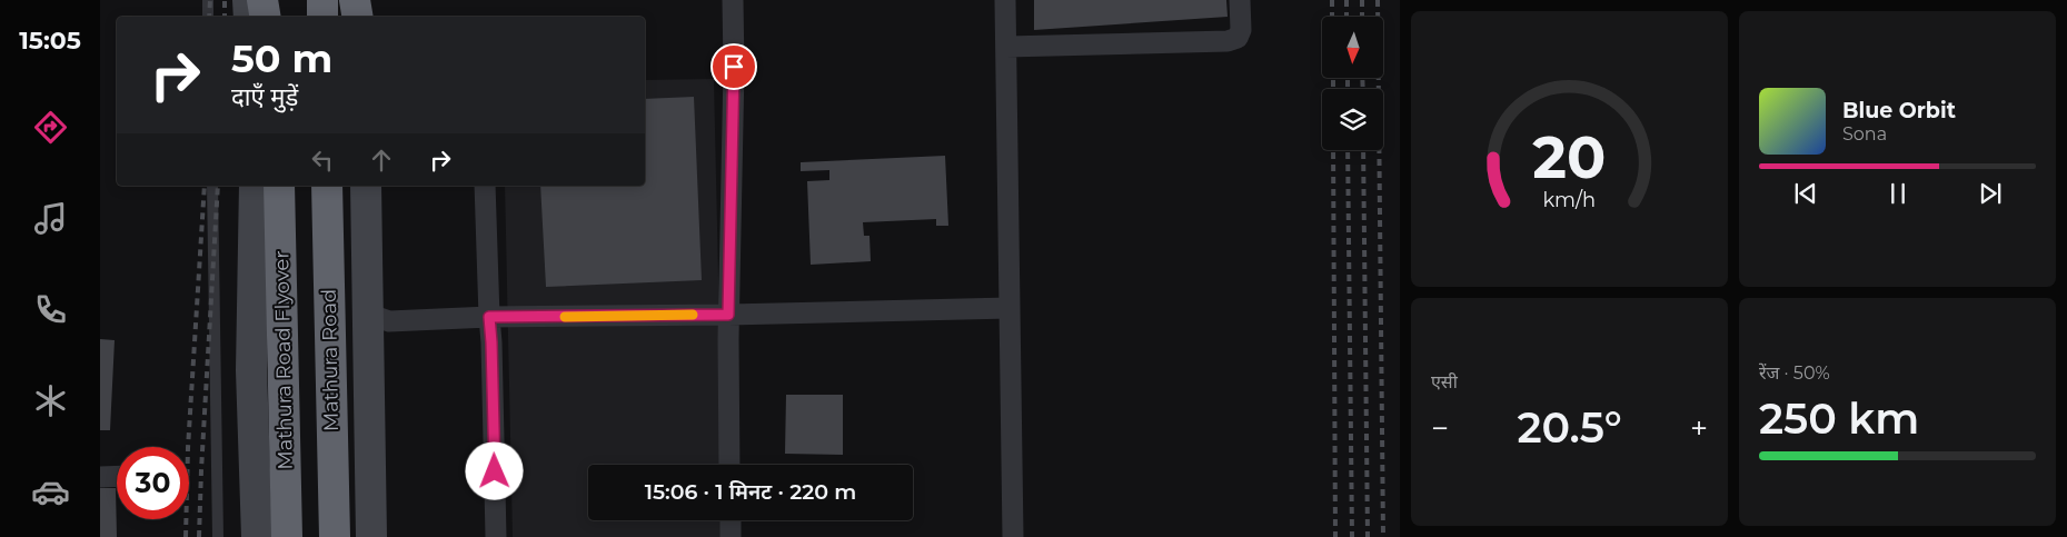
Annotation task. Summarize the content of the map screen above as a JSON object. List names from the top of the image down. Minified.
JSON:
{"streets":{"highway":["Mathura Road Flyover","Mathura Road"]},"north":"bottom","page":{"tabs":"15:05","turn":["50 m","दाएँ मुड़ें"],"song":["Blue Orbit","Sona"],"tile":["एसी",["रेंज · 50%","250 km"]],"heat":["−","20.5°","+"],"limit":"30","trip":"15:06 · 1 मिनट · 220 m","gauge":["20","km/h"]}}
